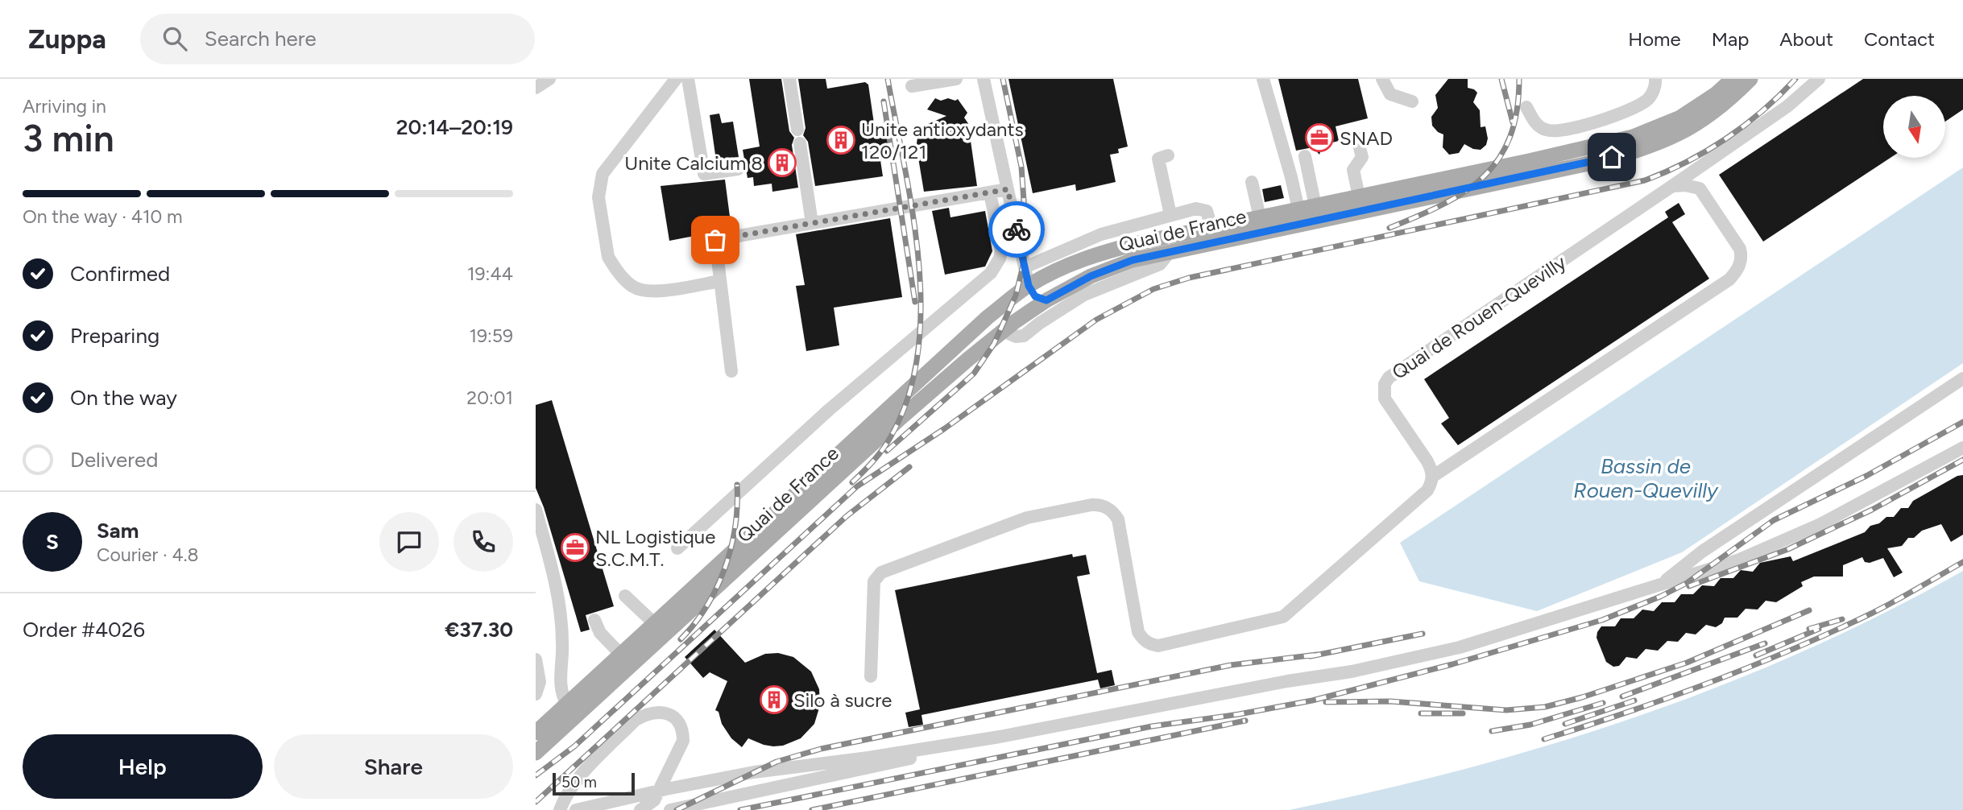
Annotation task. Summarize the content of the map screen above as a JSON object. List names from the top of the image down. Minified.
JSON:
{"streets":{"main road":["Quai de France"],"street":["Quai de Rouen-Quevilly"]},"water":["Bassin de Rouen-Quevilly"],"places":{"office":["SNAD","NL Logistique S.C.M.T."],"building":["Unite antioxydants 120/121","Unite Calcium 8","Silo à sucre"]},"scale_bar":"50 m","north":"bottom","page":{"header":"Zuppa","search":"Search here","nav":["Home","Map","About","Contact"],"heading":["3 min","Arriving in","20:14–20:19"],"panel":["Sam","Courier · 4.8","Order #4026","€37.30"],"bar":"On the way · 410 m","list":[["Confirmed","19:44"],["Preparing","19:59"],["On the way","20:01"],"Delivered"],"round":"S","buttons":["Help","Share"],"scale":"50 m"}}
